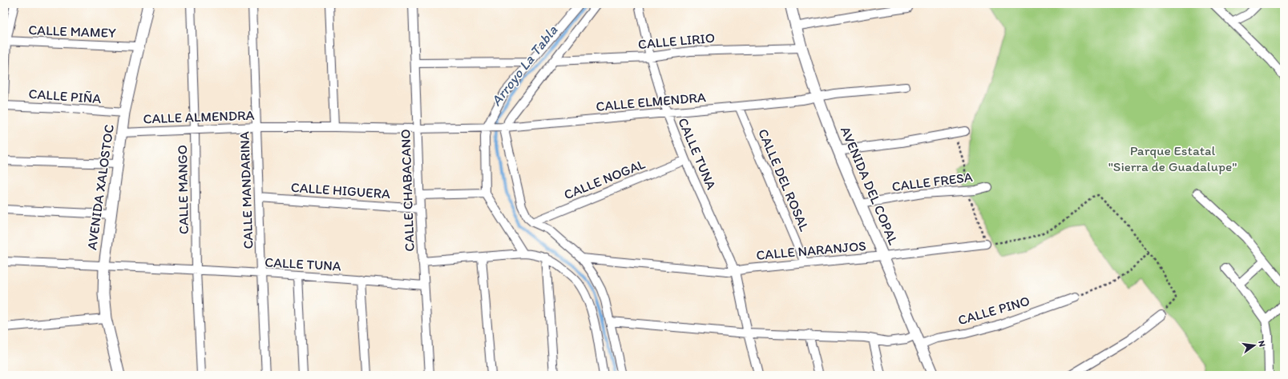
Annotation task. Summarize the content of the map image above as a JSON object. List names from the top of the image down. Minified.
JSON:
{"streets":{"street":["CALLE MAMEY","CALLE LIRIO","CALLE PIÑA","CALLE ELMENDRA","CALLE ALMENDRA","CALLE TUNA","CALLE NOGAL","CALLE DEL ROSAL","CALLE FRESA","AVENIDA DEL COPAL","AVENIDA XALOSTOC","CALLE MANGO","CALLE MANDARINA","CALLE HIGUERA","CALLE CHABACANO","CALLE NARANJOS","CALLE PINO"]},"crossings":[["CALLE MAMEY","AVENIDA XALOSTOC"],["CALLE LIRIO","CALLE TUNA"],["CALLE LIRIO","AVENIDA DEL COPAL"],["CALLE PIÑA","AVENIDA XALOSTOC"],["CALLE ELMENDRA","CALLE ALMENDRA"],["CALLE ELMENDRA","CALLE TUNA"],["CALLE ELMENDRA","CALLE DEL ROSAL"],["CALLE ELMENDRA","AVENIDA DEL COPAL"],["CALLE ALMENDRA","AVENIDA XALOSTOC"],["CALLE ALMENDRA","CALLE MANGO"],["CALLE ALMENDRA","CALLE MANDARINA"],["CALLE ALMENDRA","CALLE CHABACANO"],["CALLE TUNA","CALLE NOGAL"],["CALLE TUNA","AVENIDA XALOSTOC"],["CALLE TUNA","CALLE MANGO"],["CALLE TUNA","CALLE MANDARINA"],["CALLE TUNA","CALLE CHABACANO"],["CALLE TUNA","CALLE NARANJOS"],["CALLE DEL ROSAL","CALLE NARANJOS"],["CALLE FRESA","AVENIDA DEL COPAL"],["AVENIDA DEL COPAL","CALLE NARANJOS"],["AVENIDA DEL COPAL","CALLE PINO"],["CALLE MANDARINA","CALLE HIGUERA"],["CALLE HIGUERA","CALLE CHABACANO"]],"water":["Arroyo La Tabla"],"parks":["Parque Estatal \"Sierra de Guadalupe\""],"north":"right"}
